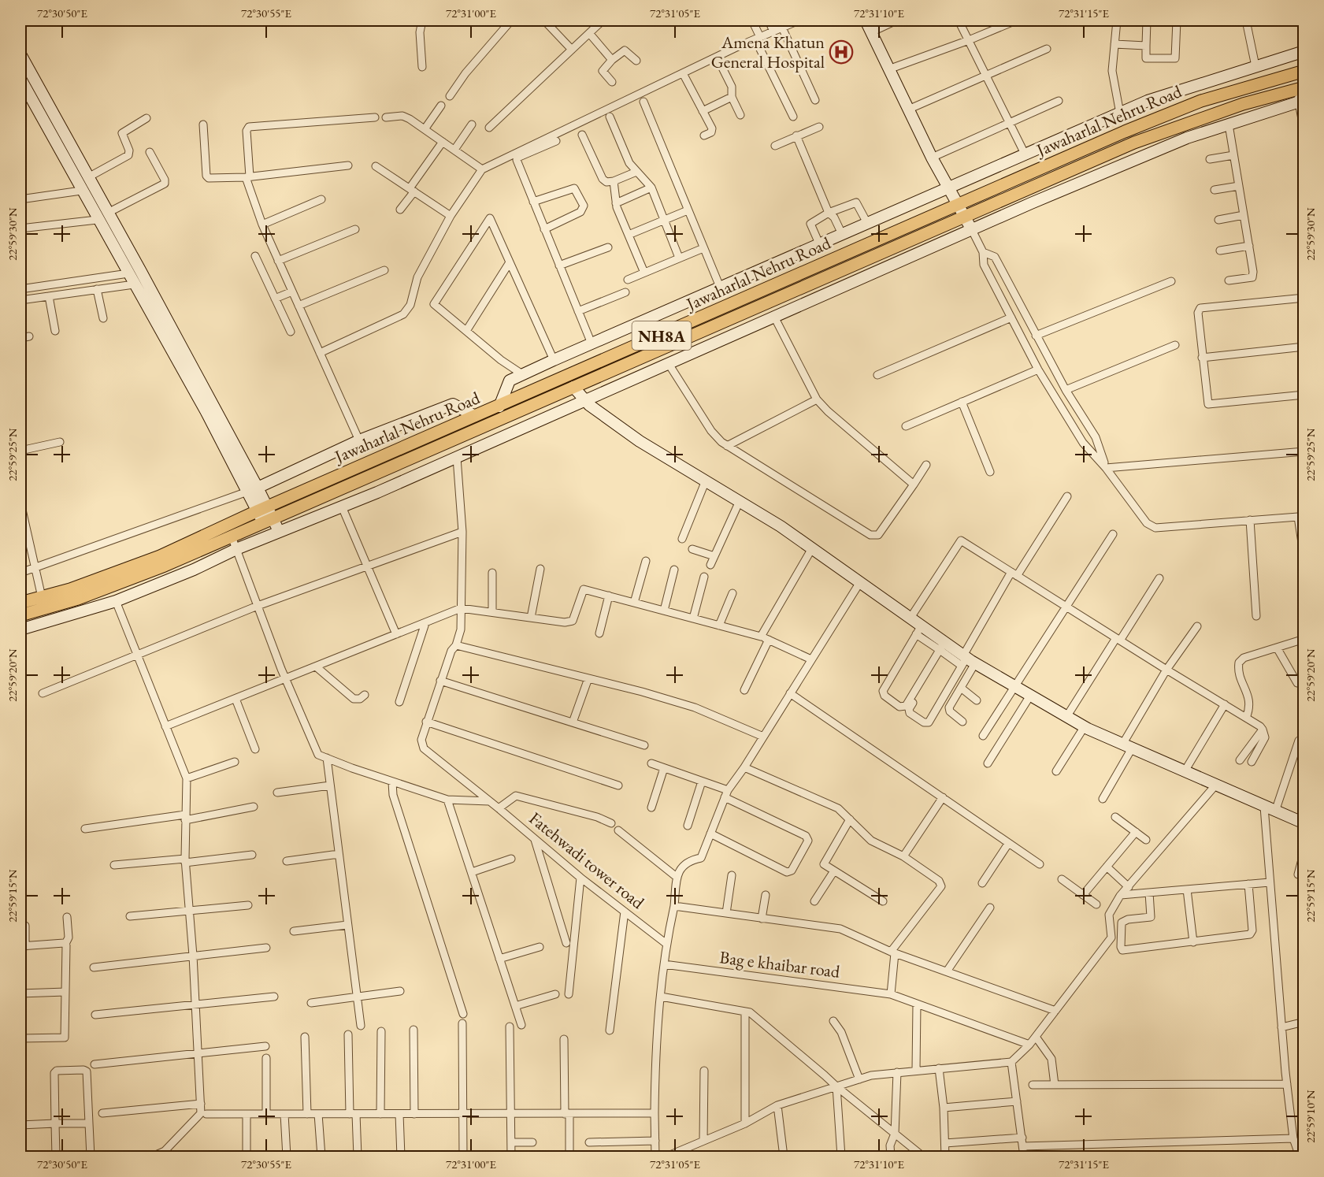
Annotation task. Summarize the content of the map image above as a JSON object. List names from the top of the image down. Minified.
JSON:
{"streets":{"main road":["Jawaharlal Nehru Road","NH8A"],"street":["Fatehwadi tower road","Bag e khaibar road"]},"places":{"hospital":["Amena Khatun General Hospital"]},"coordinates":["72°30'50\"E","72°30'55\"E","72°31'00\"E","72°31'05\"E","72°31'10\"E","72°31'15\"E","22°59'30\"N","22°59'25\"N","22°59'20\"N","22°59'15\"N","22°59'10\"N"]}
